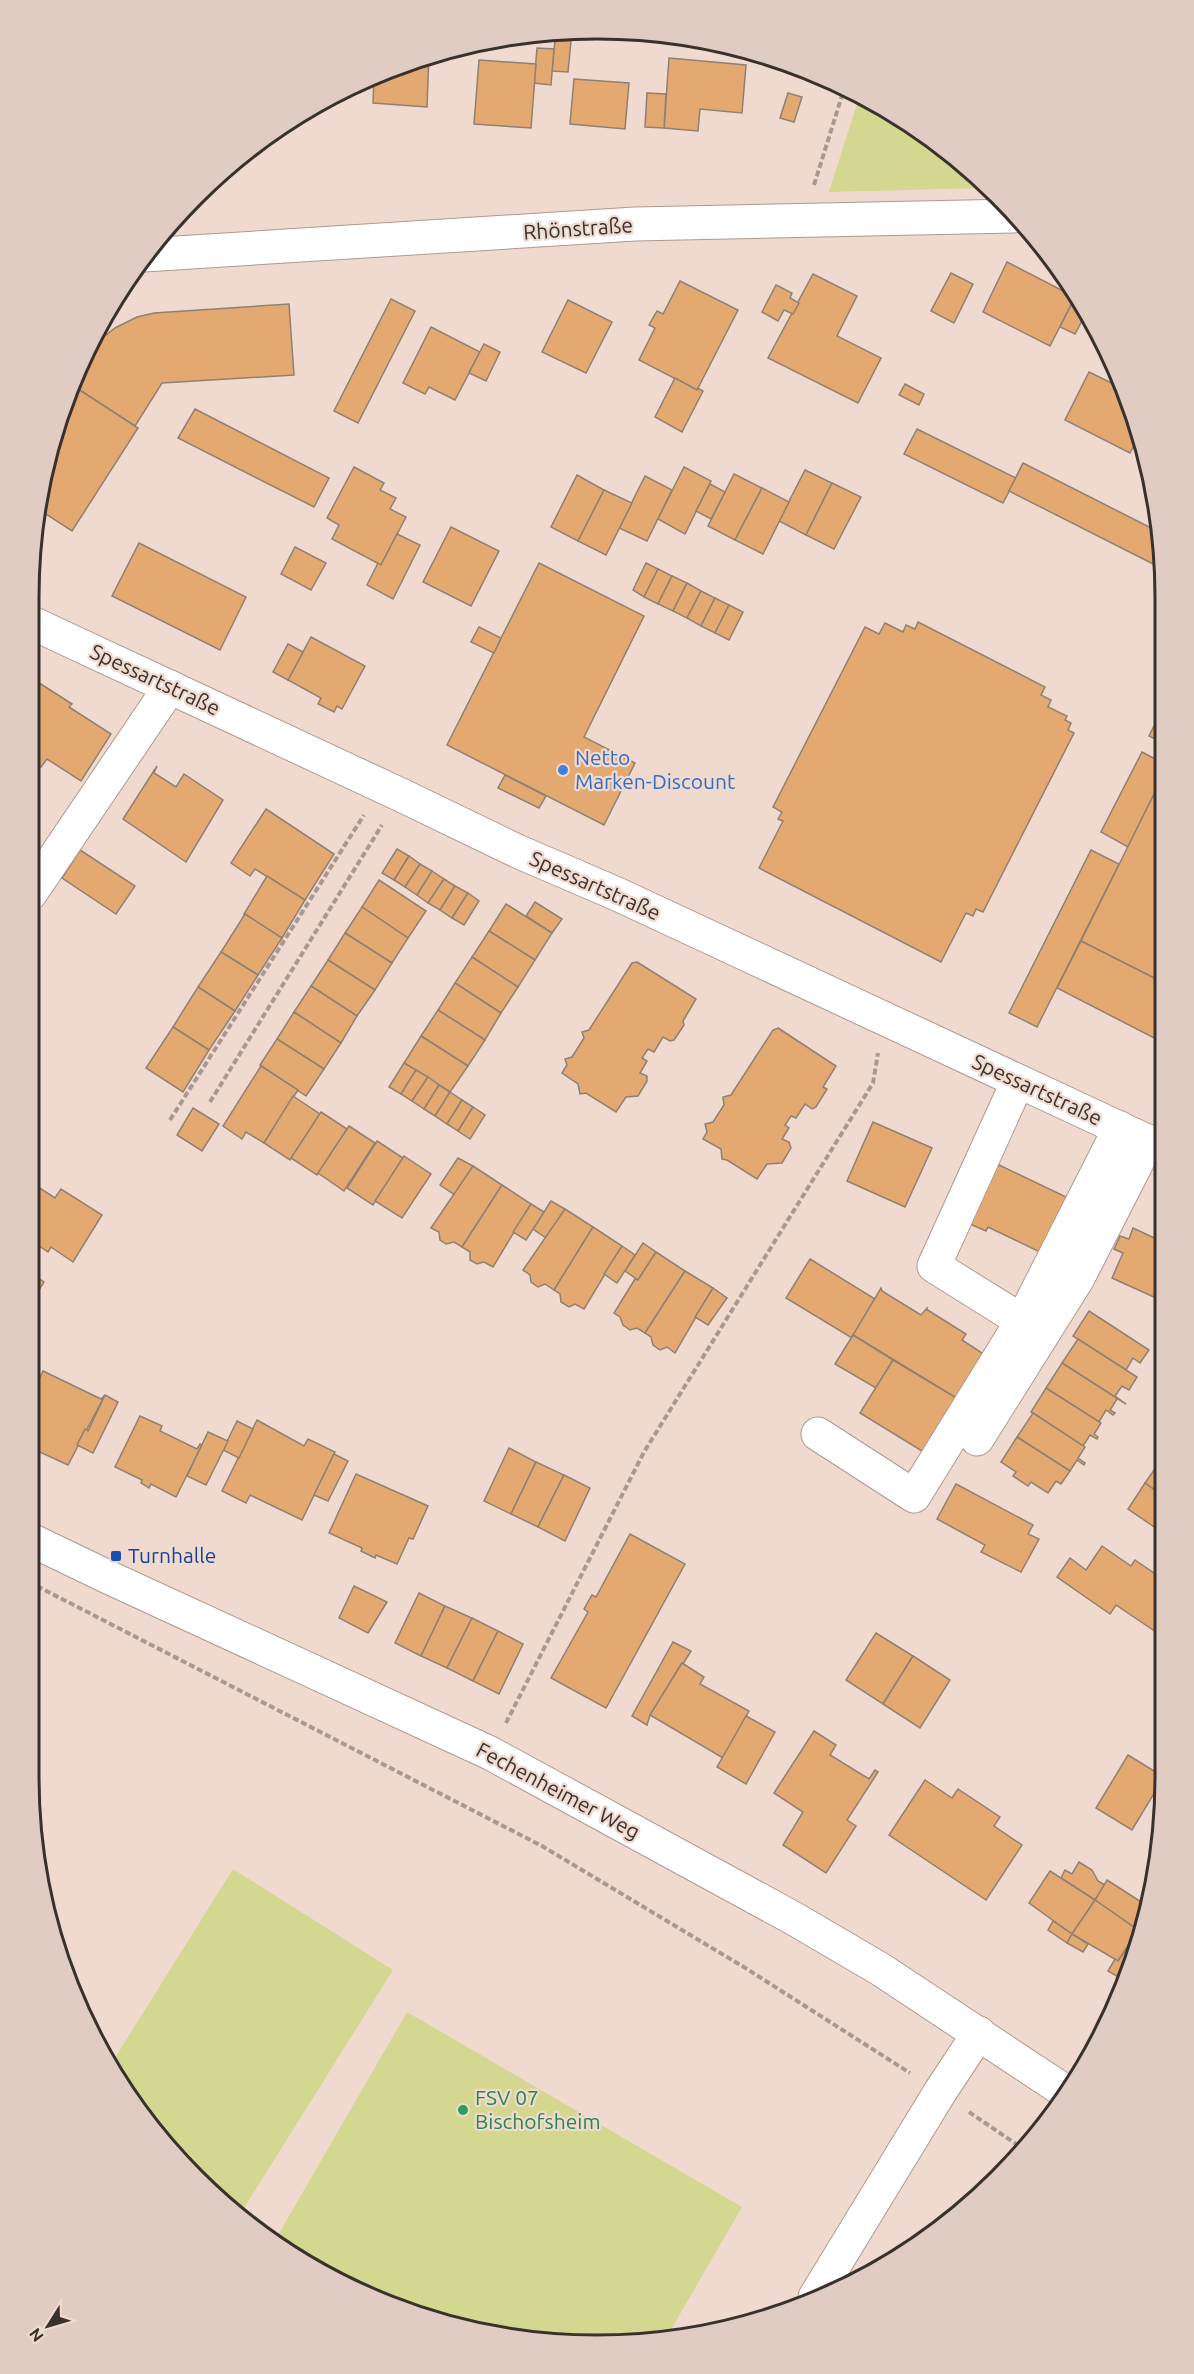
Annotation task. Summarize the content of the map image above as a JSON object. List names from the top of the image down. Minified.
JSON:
{"streets":{"street":["Rhönstraße","Spessartstraße","Fechenheimer Weg"]},"places":{"other":["Netto Marken-Discount","FSV 07 Bischofsheim"],"transit":["Turnhalle"]},"north":"bottom left"}
